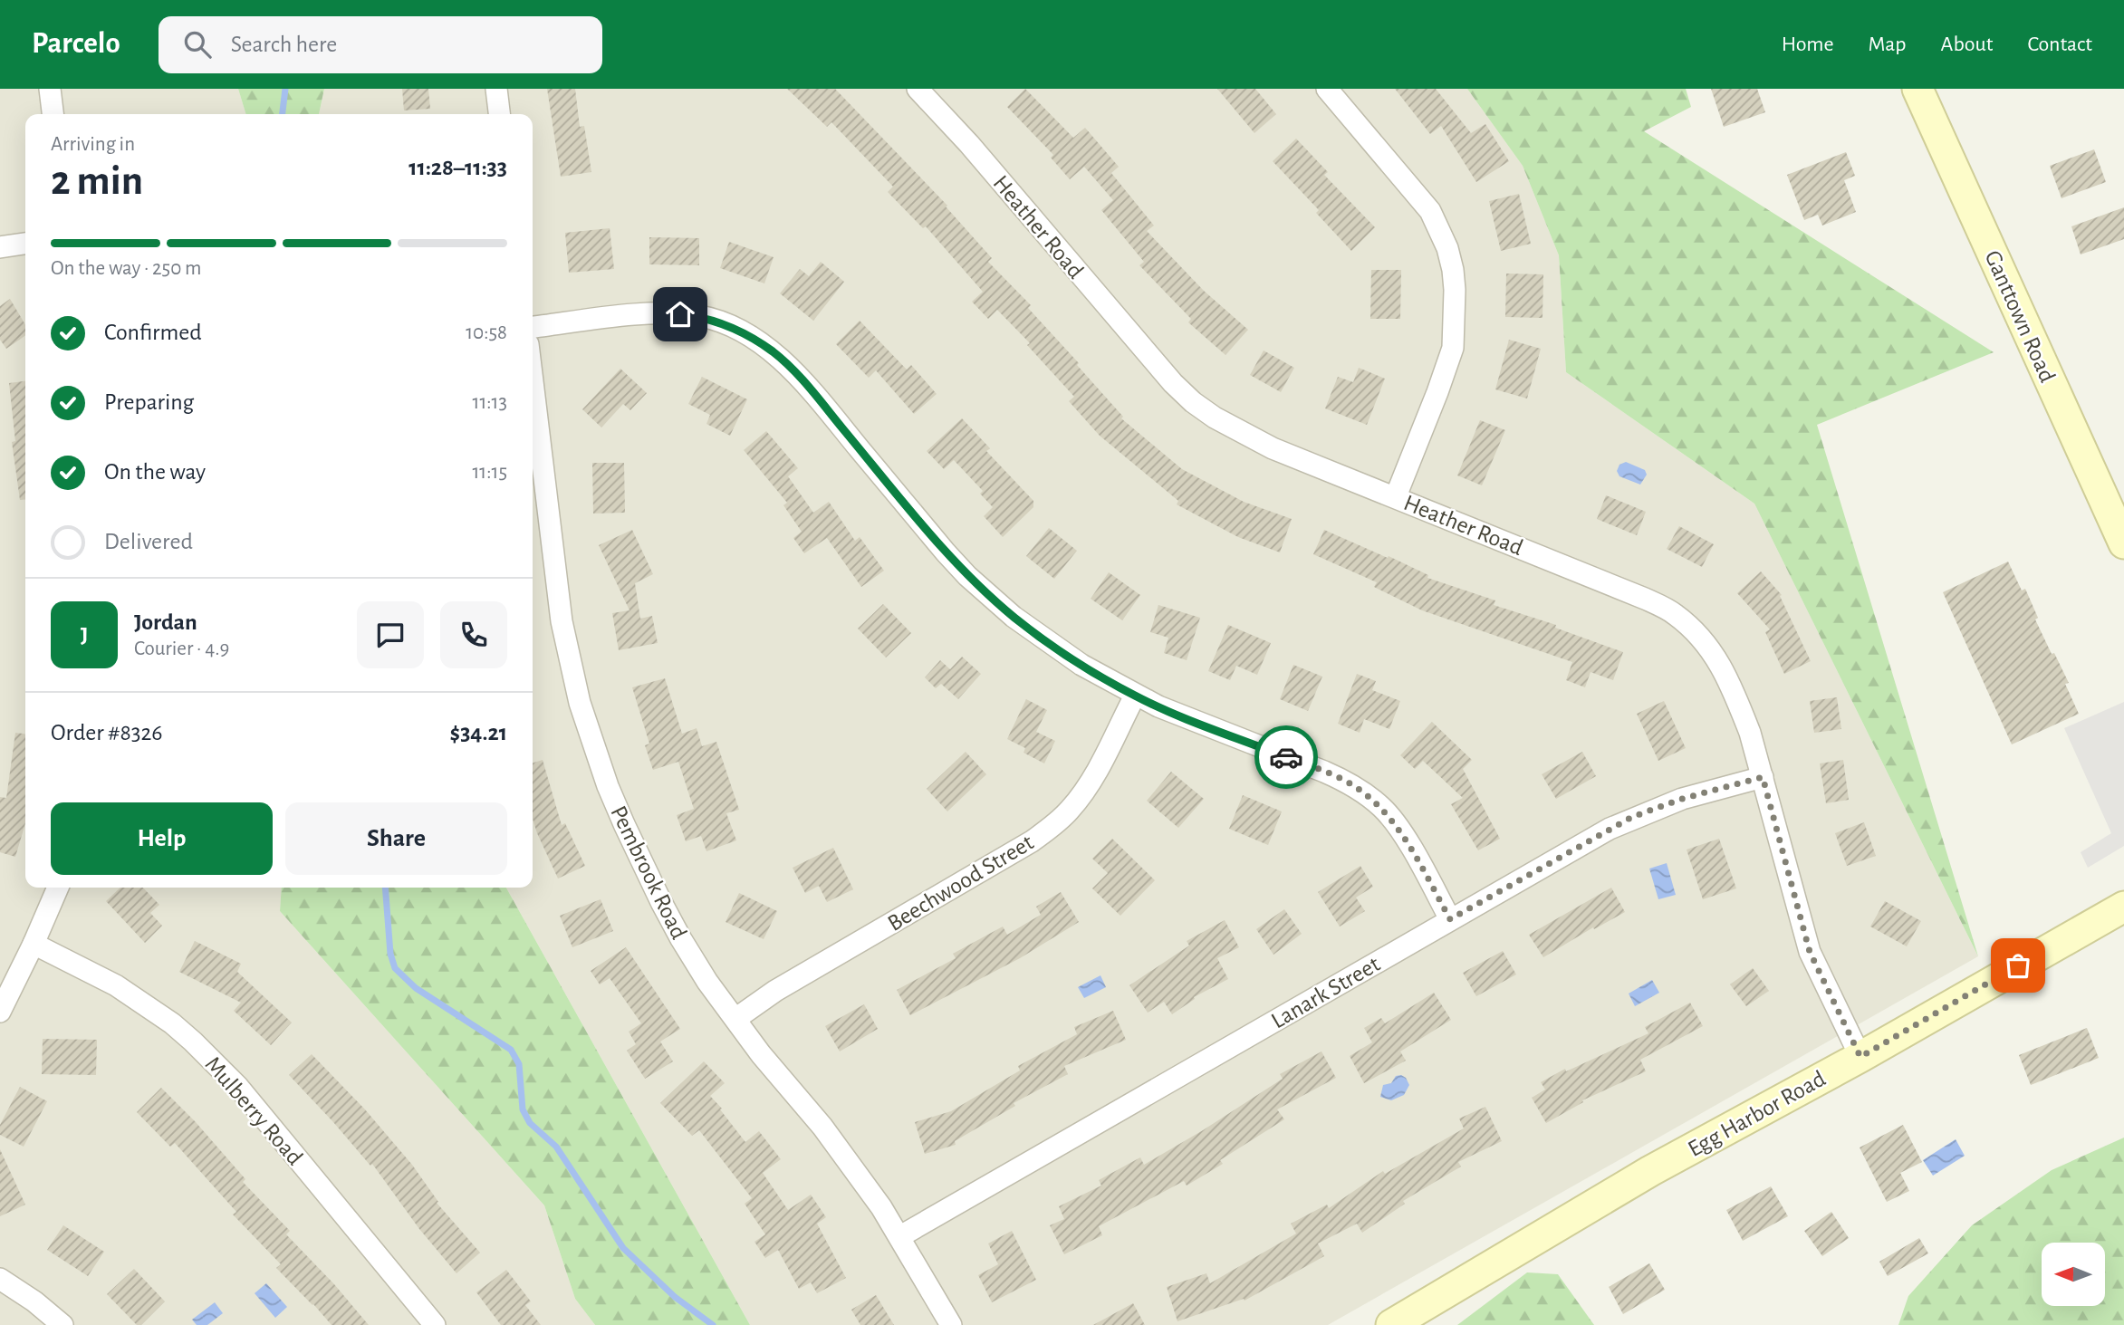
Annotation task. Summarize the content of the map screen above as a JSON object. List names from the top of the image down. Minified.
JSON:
{"streets":{"main road":["Ganttown Road","Egg Harbor Road"],"street":["Heather Road","Pembrook Road","Beechwood Street","Lanark Street","Mulberry Road"]},"crossings":[["Heather Road","Lanark Street"],["Heather Road","Egg Harbor Road"],["Pembrook Road","Beechwood Street"],["Pembrook Road","Lanark Street"]],"north":"left","page":{"header":"Parcelo","search":"Search here","nav":["Home","Map","About","Contact"],"heading":["2 min","Arriving in","11:28–11:33"],"panel":["Jordan","Courier · 4.9","Order #8326","$34.21"],"bar":"On the way · 250 m","list":[["Confirmed","10:58"],["Preparing","11:13"],["On the way","11:15"],"Delivered"],"round":"J","buttons":["Help","Share"]}}
